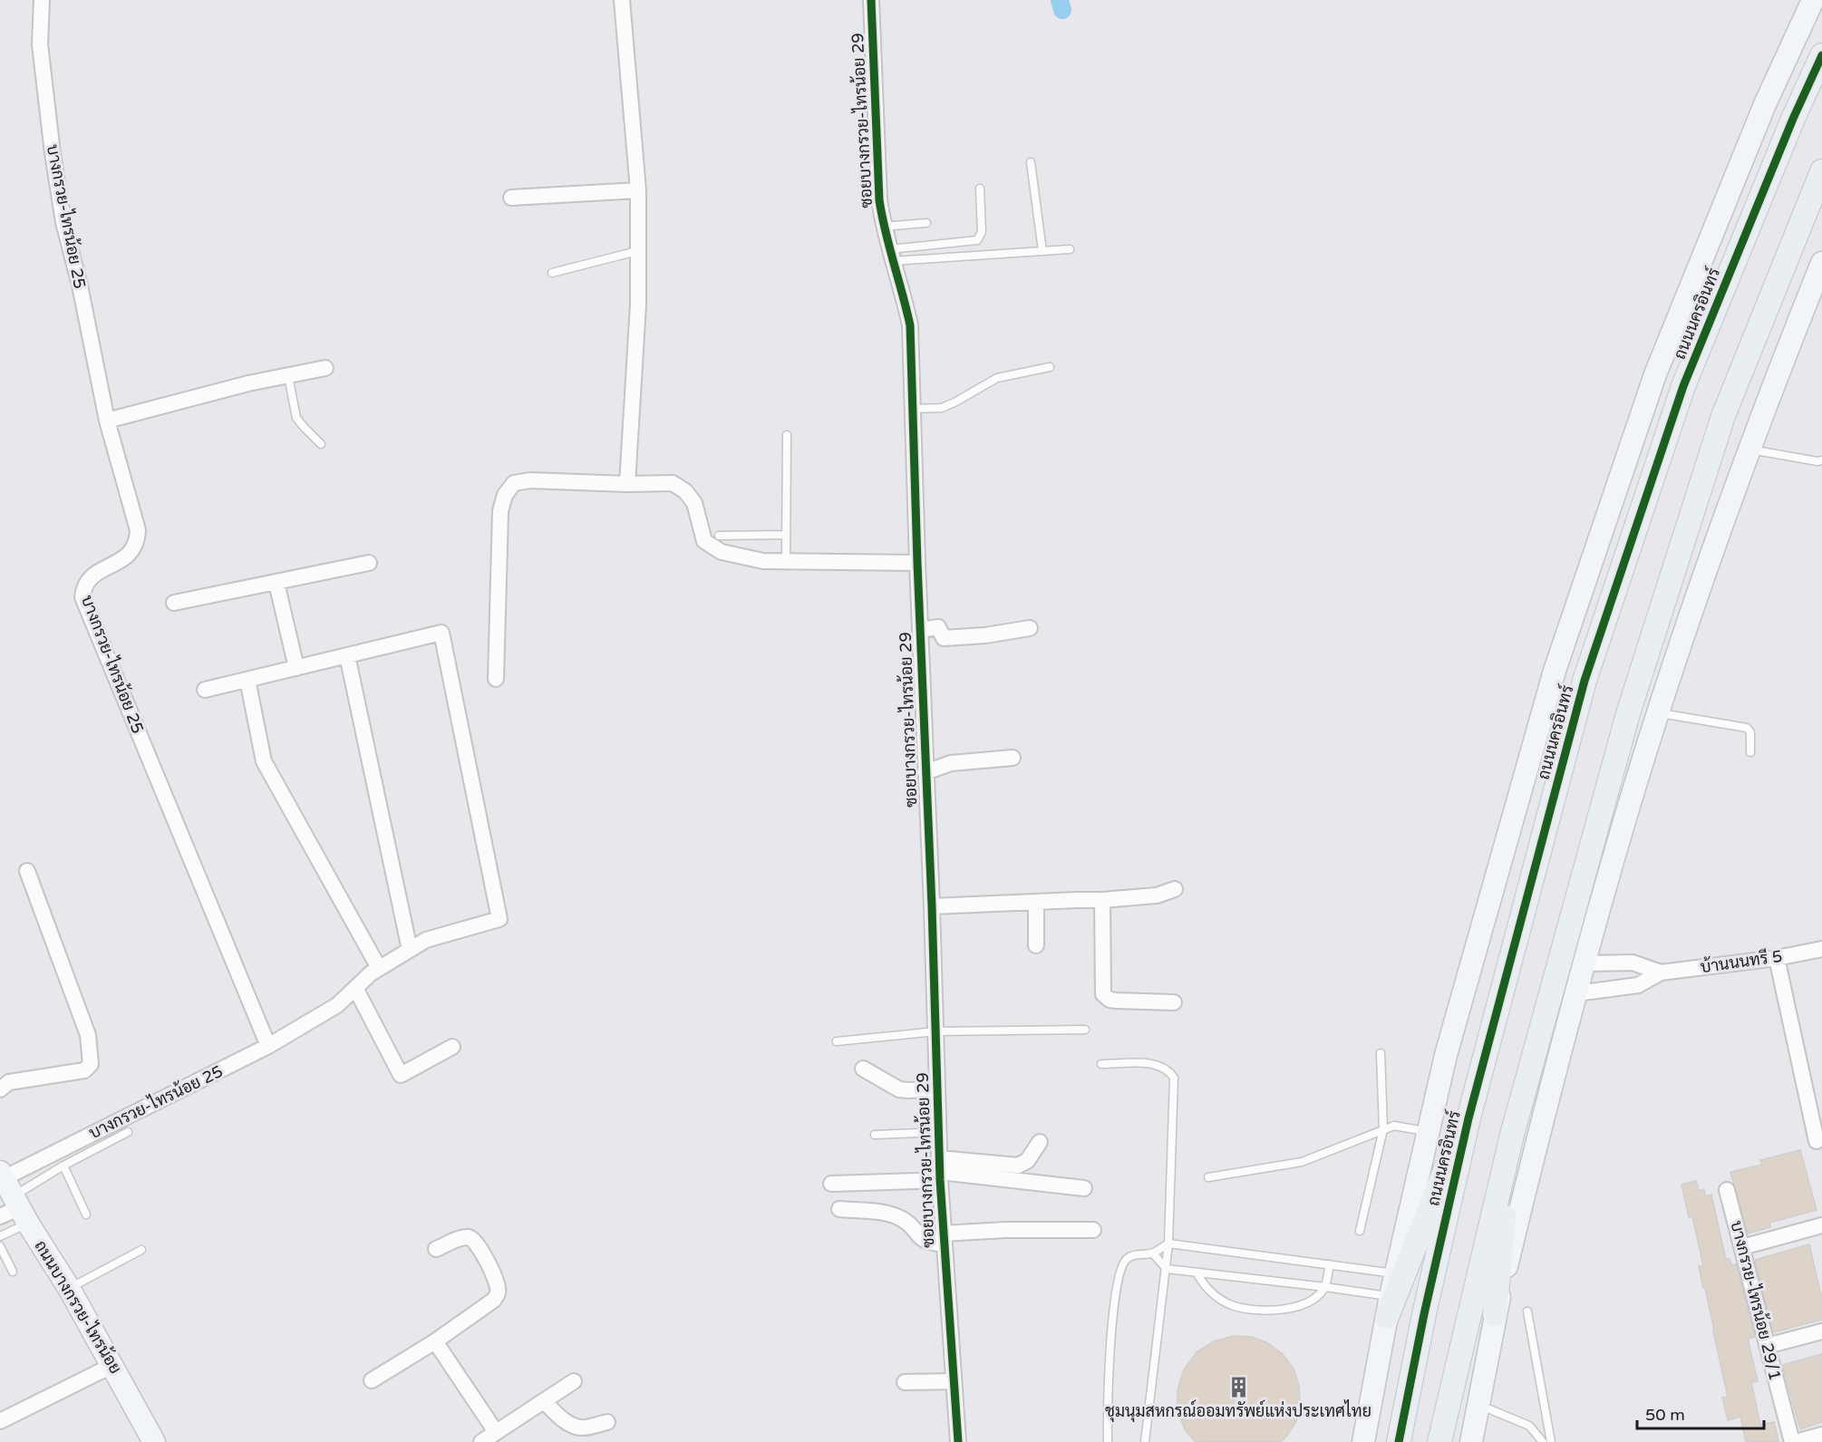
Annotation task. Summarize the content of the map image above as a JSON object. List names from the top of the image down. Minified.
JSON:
{"streets":{"main road":["ถนนนครอินทร์","ถนนบางกรวย-ไทรน้อย"],"street":["ซอยบางกรวย-ไทรน้อย 29","บางกรวย-ไทรน้อย 25","บ้านนนทรี 5","บางกรวย-ไทรน้อย 29/1"]},"crossings":[["บางกรวย-ไทรน้อย 25","ถนนบางกรวย-ไทรน้อย"]],"places":{"building":["ชุมนุมสหกรณ์ออมทรัพย์แห่งประเทศไทย"]},"scale_bar":"50 m"}
